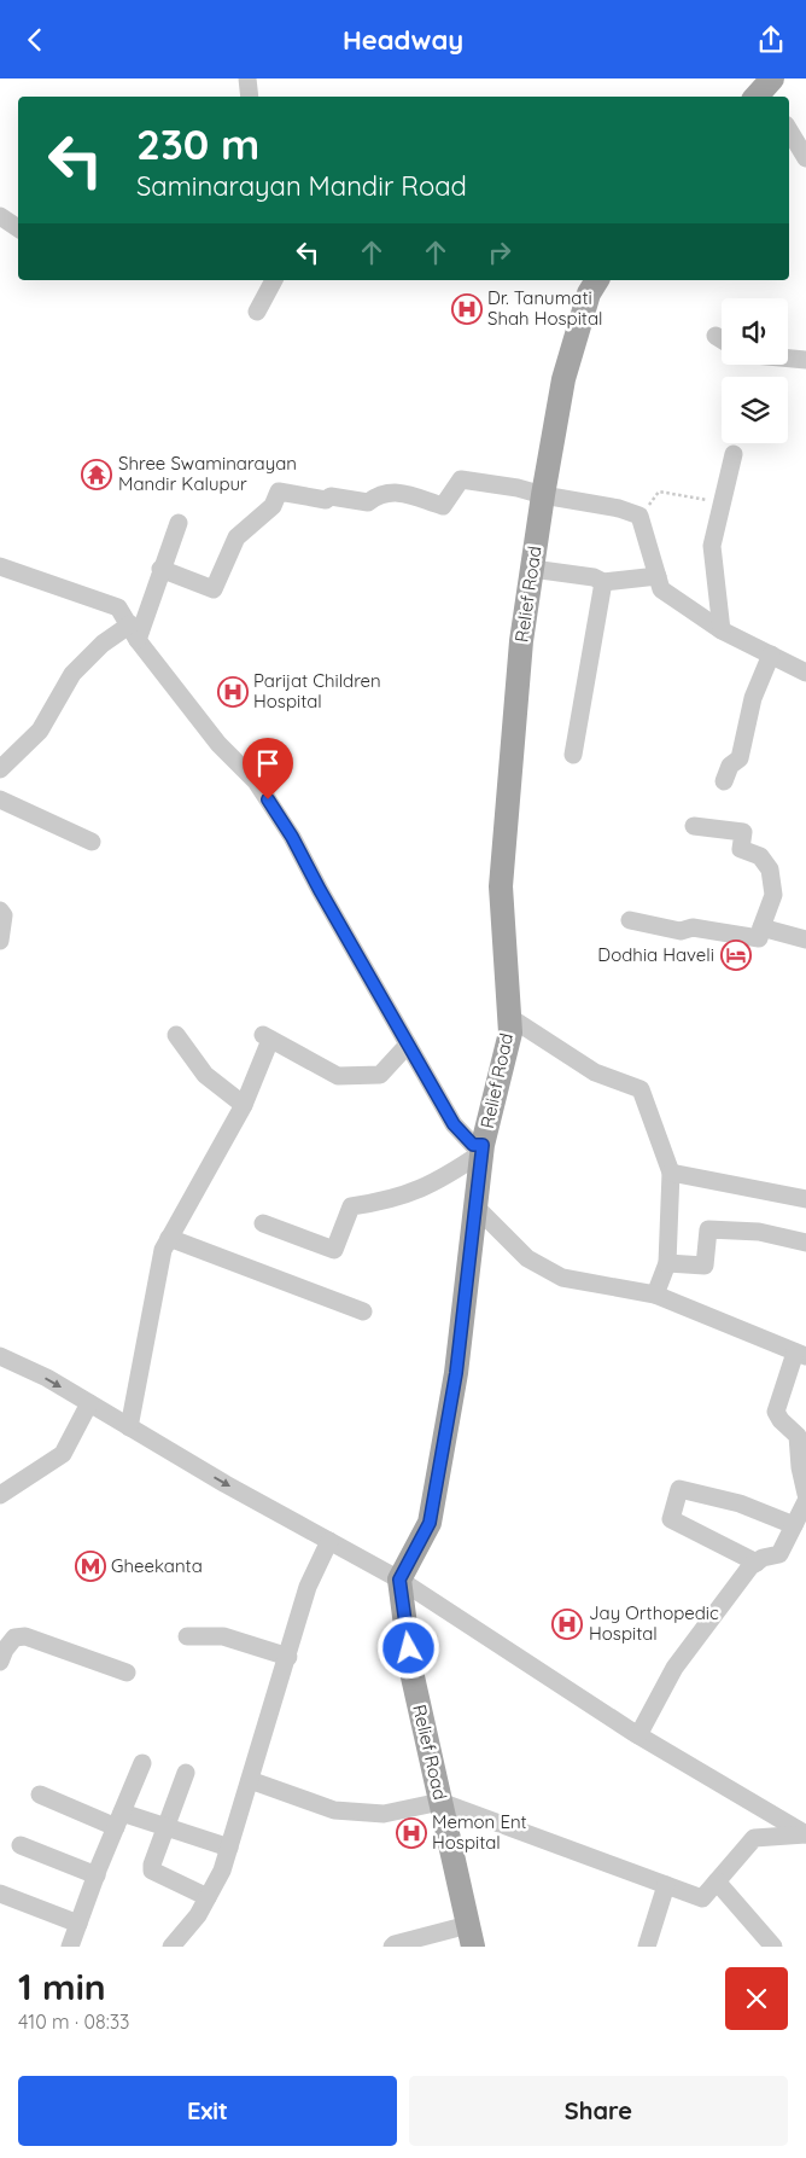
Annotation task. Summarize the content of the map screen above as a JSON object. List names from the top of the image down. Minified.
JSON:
{"streets":{"main road":["Relief Road"]},"places":{"hospital":["Dr. Tanumati Shah Hospital","Parijat Children Hospital","Jay Orthopedic Hospital","Memon Ent Hospital"],"temple":["Shree Swaminarayan Mandir Kalupur"],"hotel":["Dodhia Haveli"],"metro station":["Gheekanta"]},"page":{"header":"Headway","turn":["230 m","Saminarayan Mandir Road"],"heading":["1 min","410 m · 08:33"],"buttons":["Exit","Share"]}}
